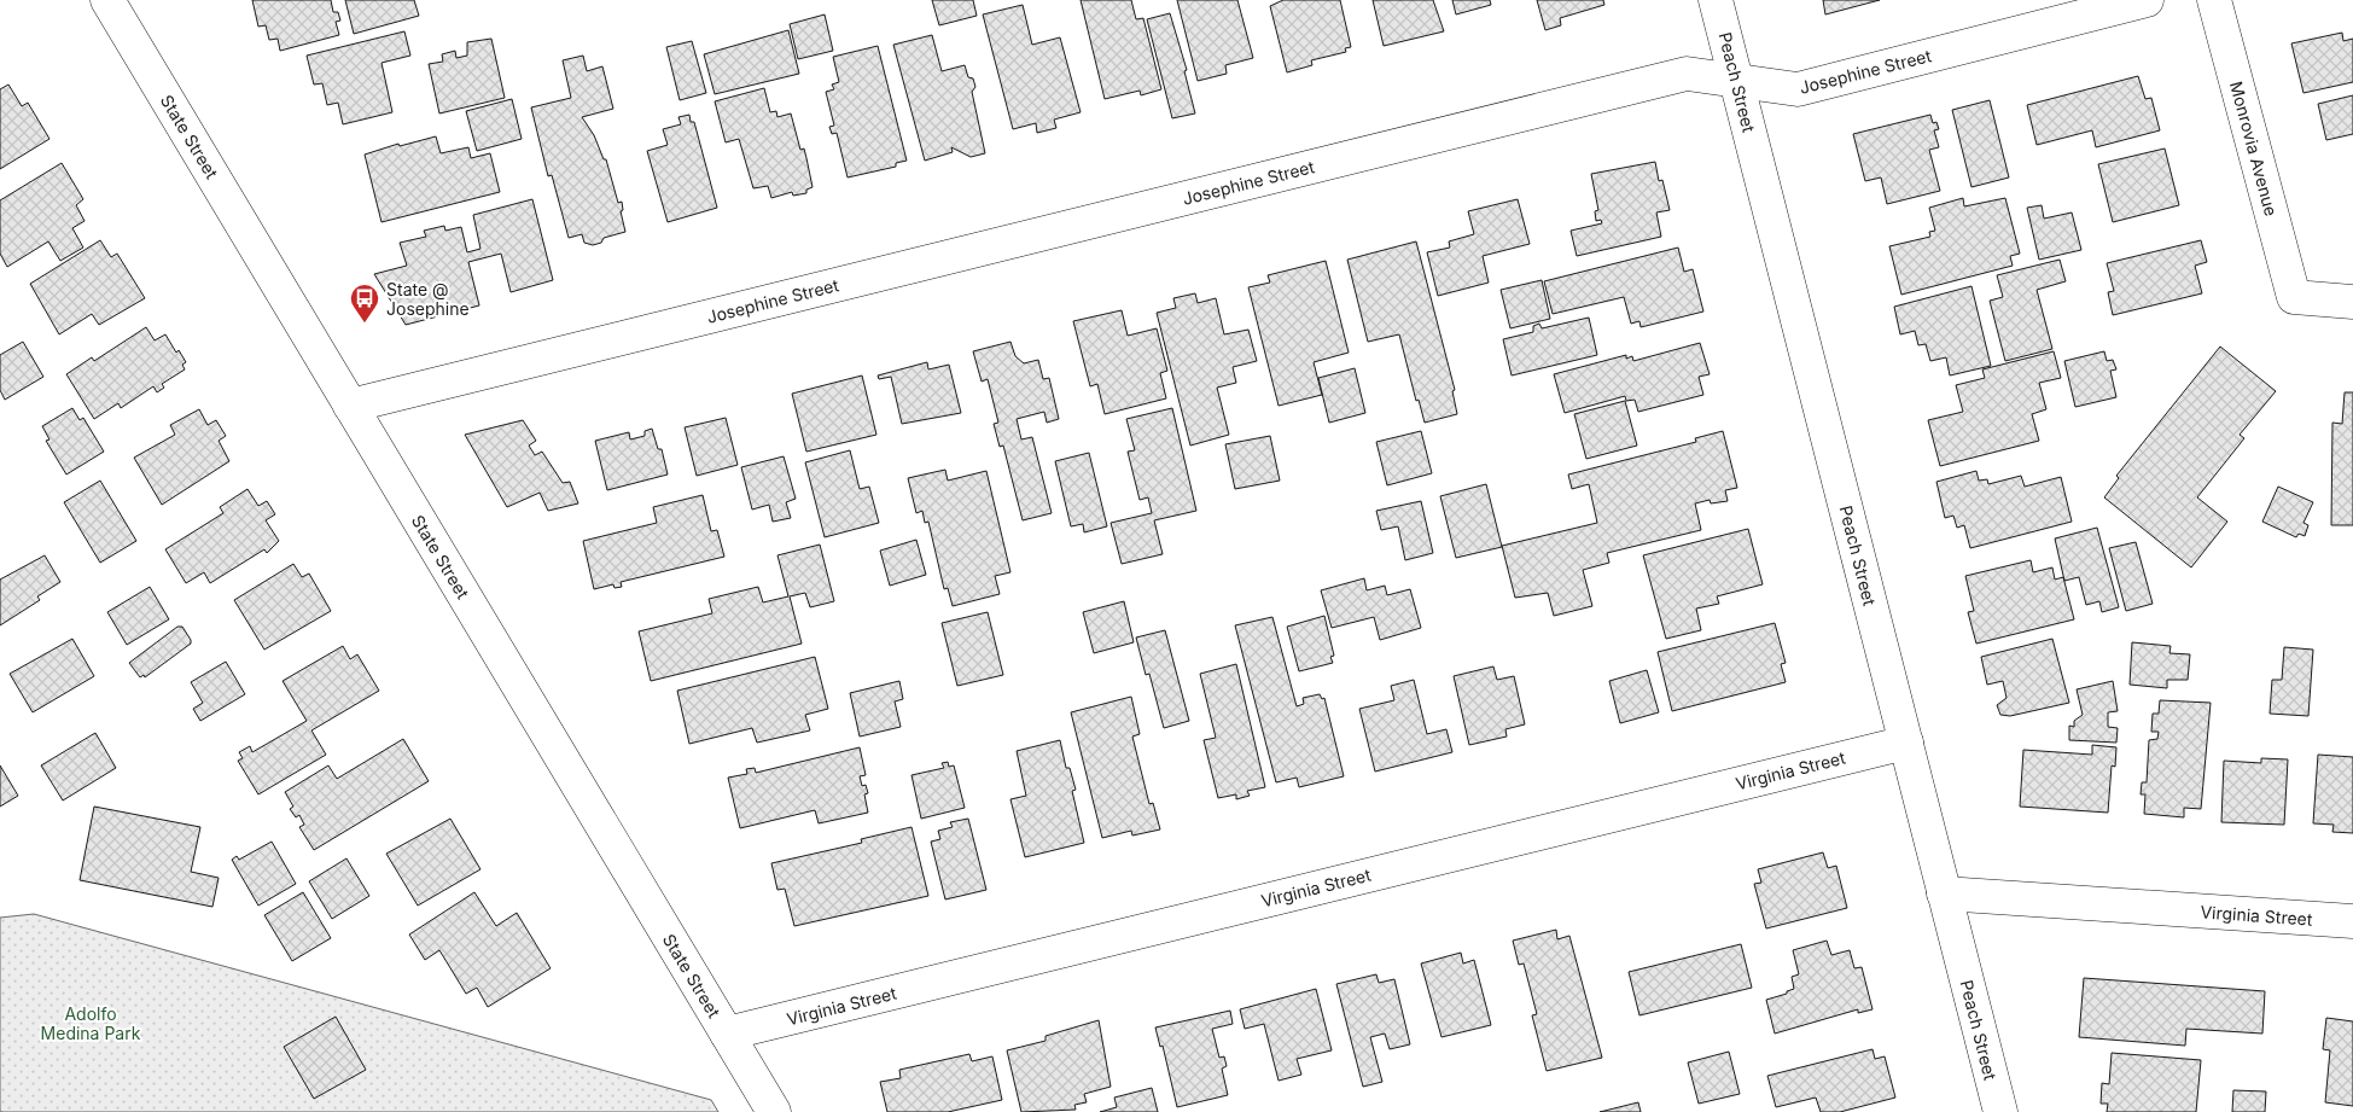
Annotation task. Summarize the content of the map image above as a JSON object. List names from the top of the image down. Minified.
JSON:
{"streets":{"street":["Josephine Street","Peach Street","State Street","Monrovia Avenue","Virginia Street"]},"crossings":[["Josephine Street","Peach Street"],["Josephine Street","State Street"],["Peach Street","Virginia Street"],["State Street","Virginia Street"]],"parks":["Adolfo Medina Park"],"places":{"bus stop":["State @ Josephine"]}}
